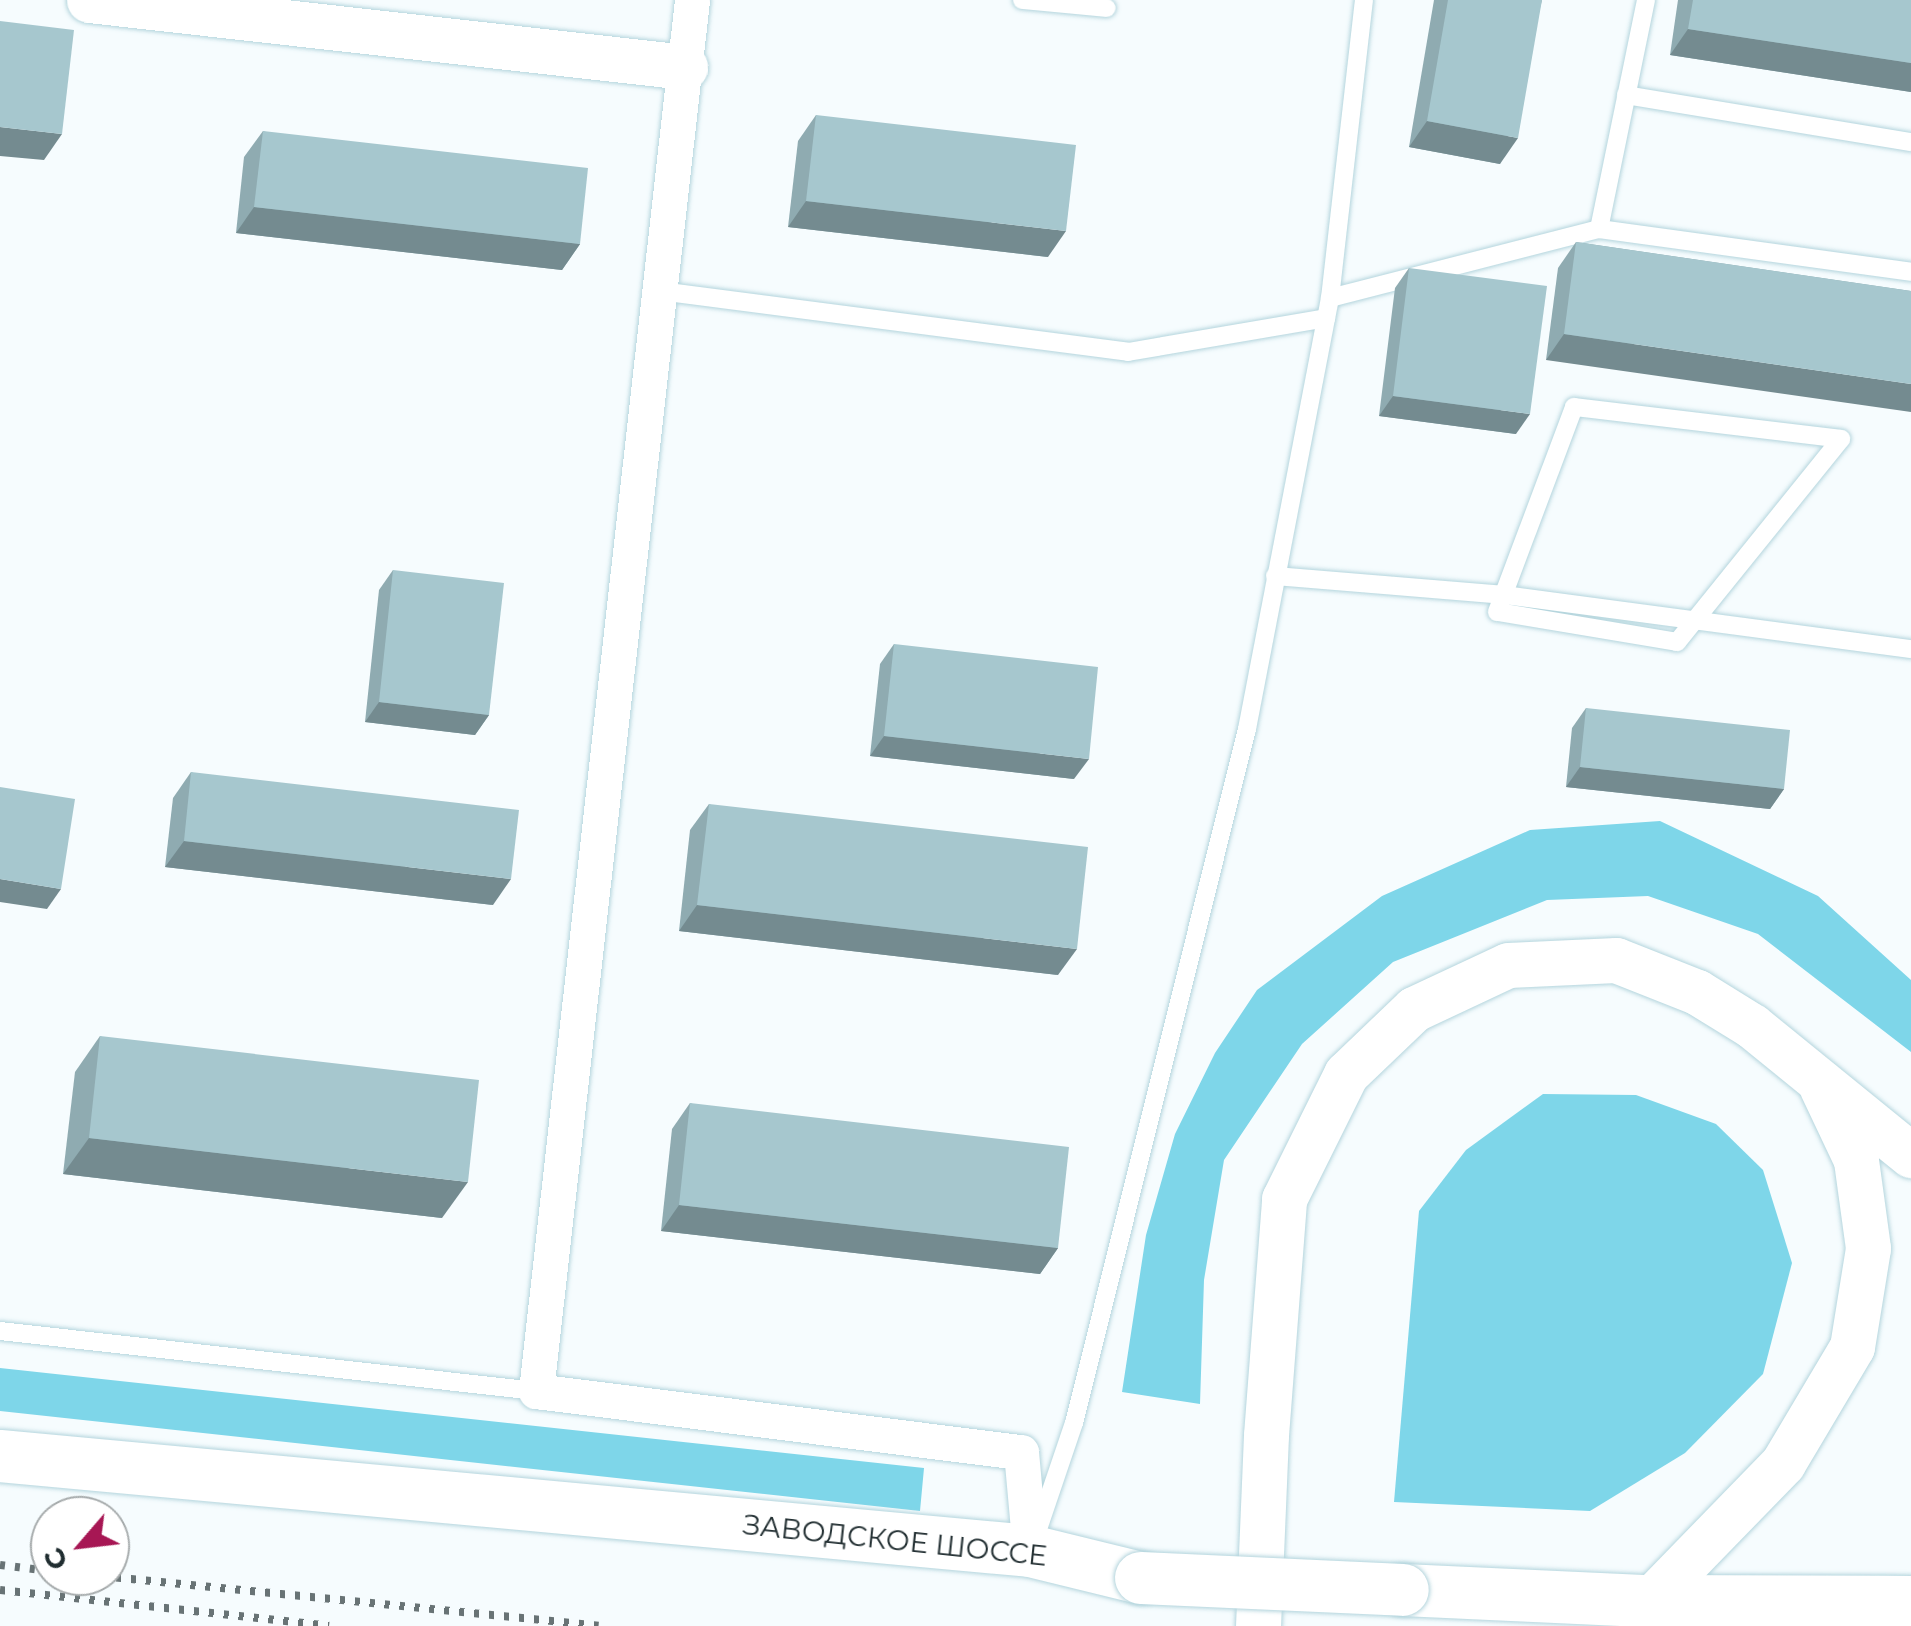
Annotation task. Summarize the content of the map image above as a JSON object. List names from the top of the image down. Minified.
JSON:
{"streets":{"main road":["ЗАВОДСКОЕ ШОССЕ"]},"north":"bottom left"}
